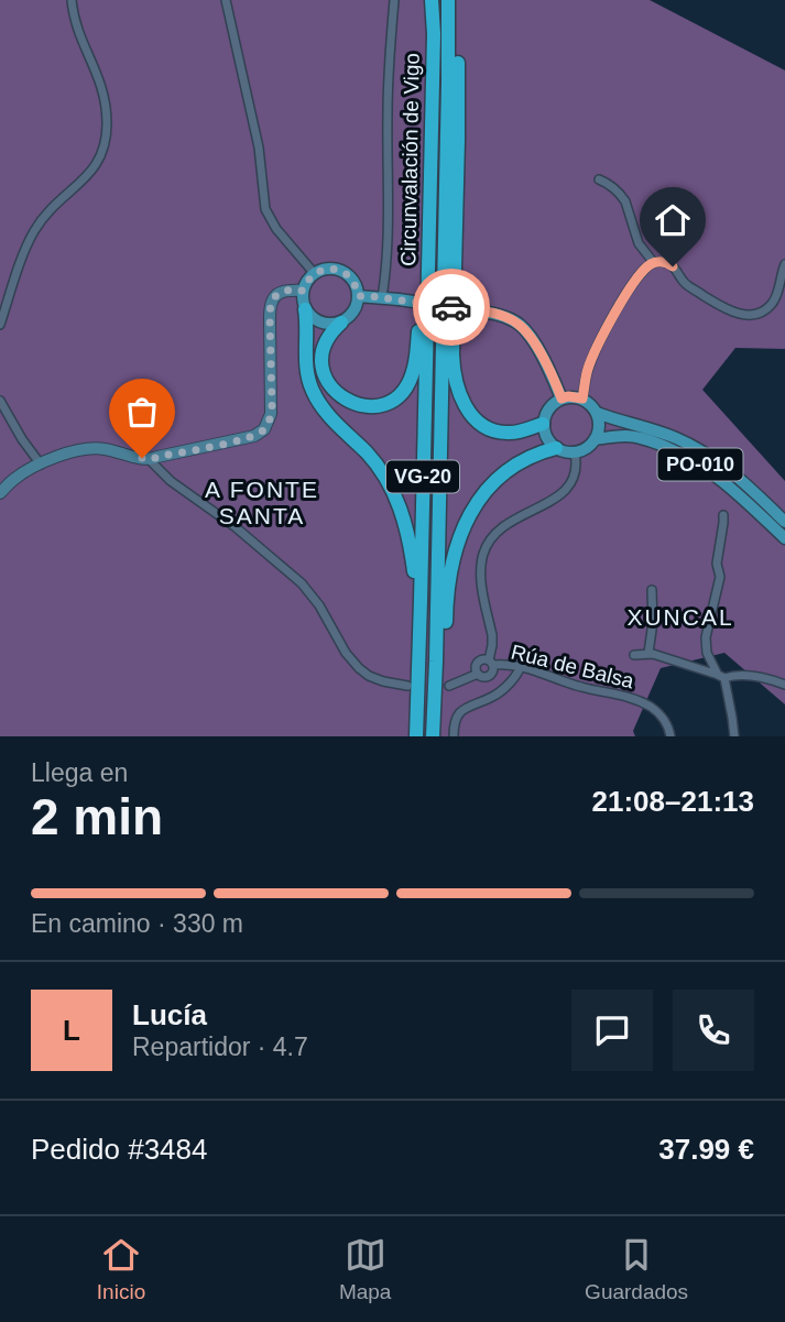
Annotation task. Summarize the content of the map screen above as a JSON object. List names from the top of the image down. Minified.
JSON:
{"streets":{"highway":["Circunvalación de Vigo","VG-20"],"main road":["PO-010"],"street":["Rúa de Balsa"]},"crossings":[["PO-010","Rúa de Balsa"]],"districts":["A FONTE SANTA","XUNCAL"],"page":{"heading":["2 min","Llega en","21:08–21:13"],"panel":["Lucía","Repartidor · 4.7","Pedido #3484","37.99 €"],"bar":"En camino · 330 m","round":"L","tabs":["Inicio","Mapa","Guardados"]}}
